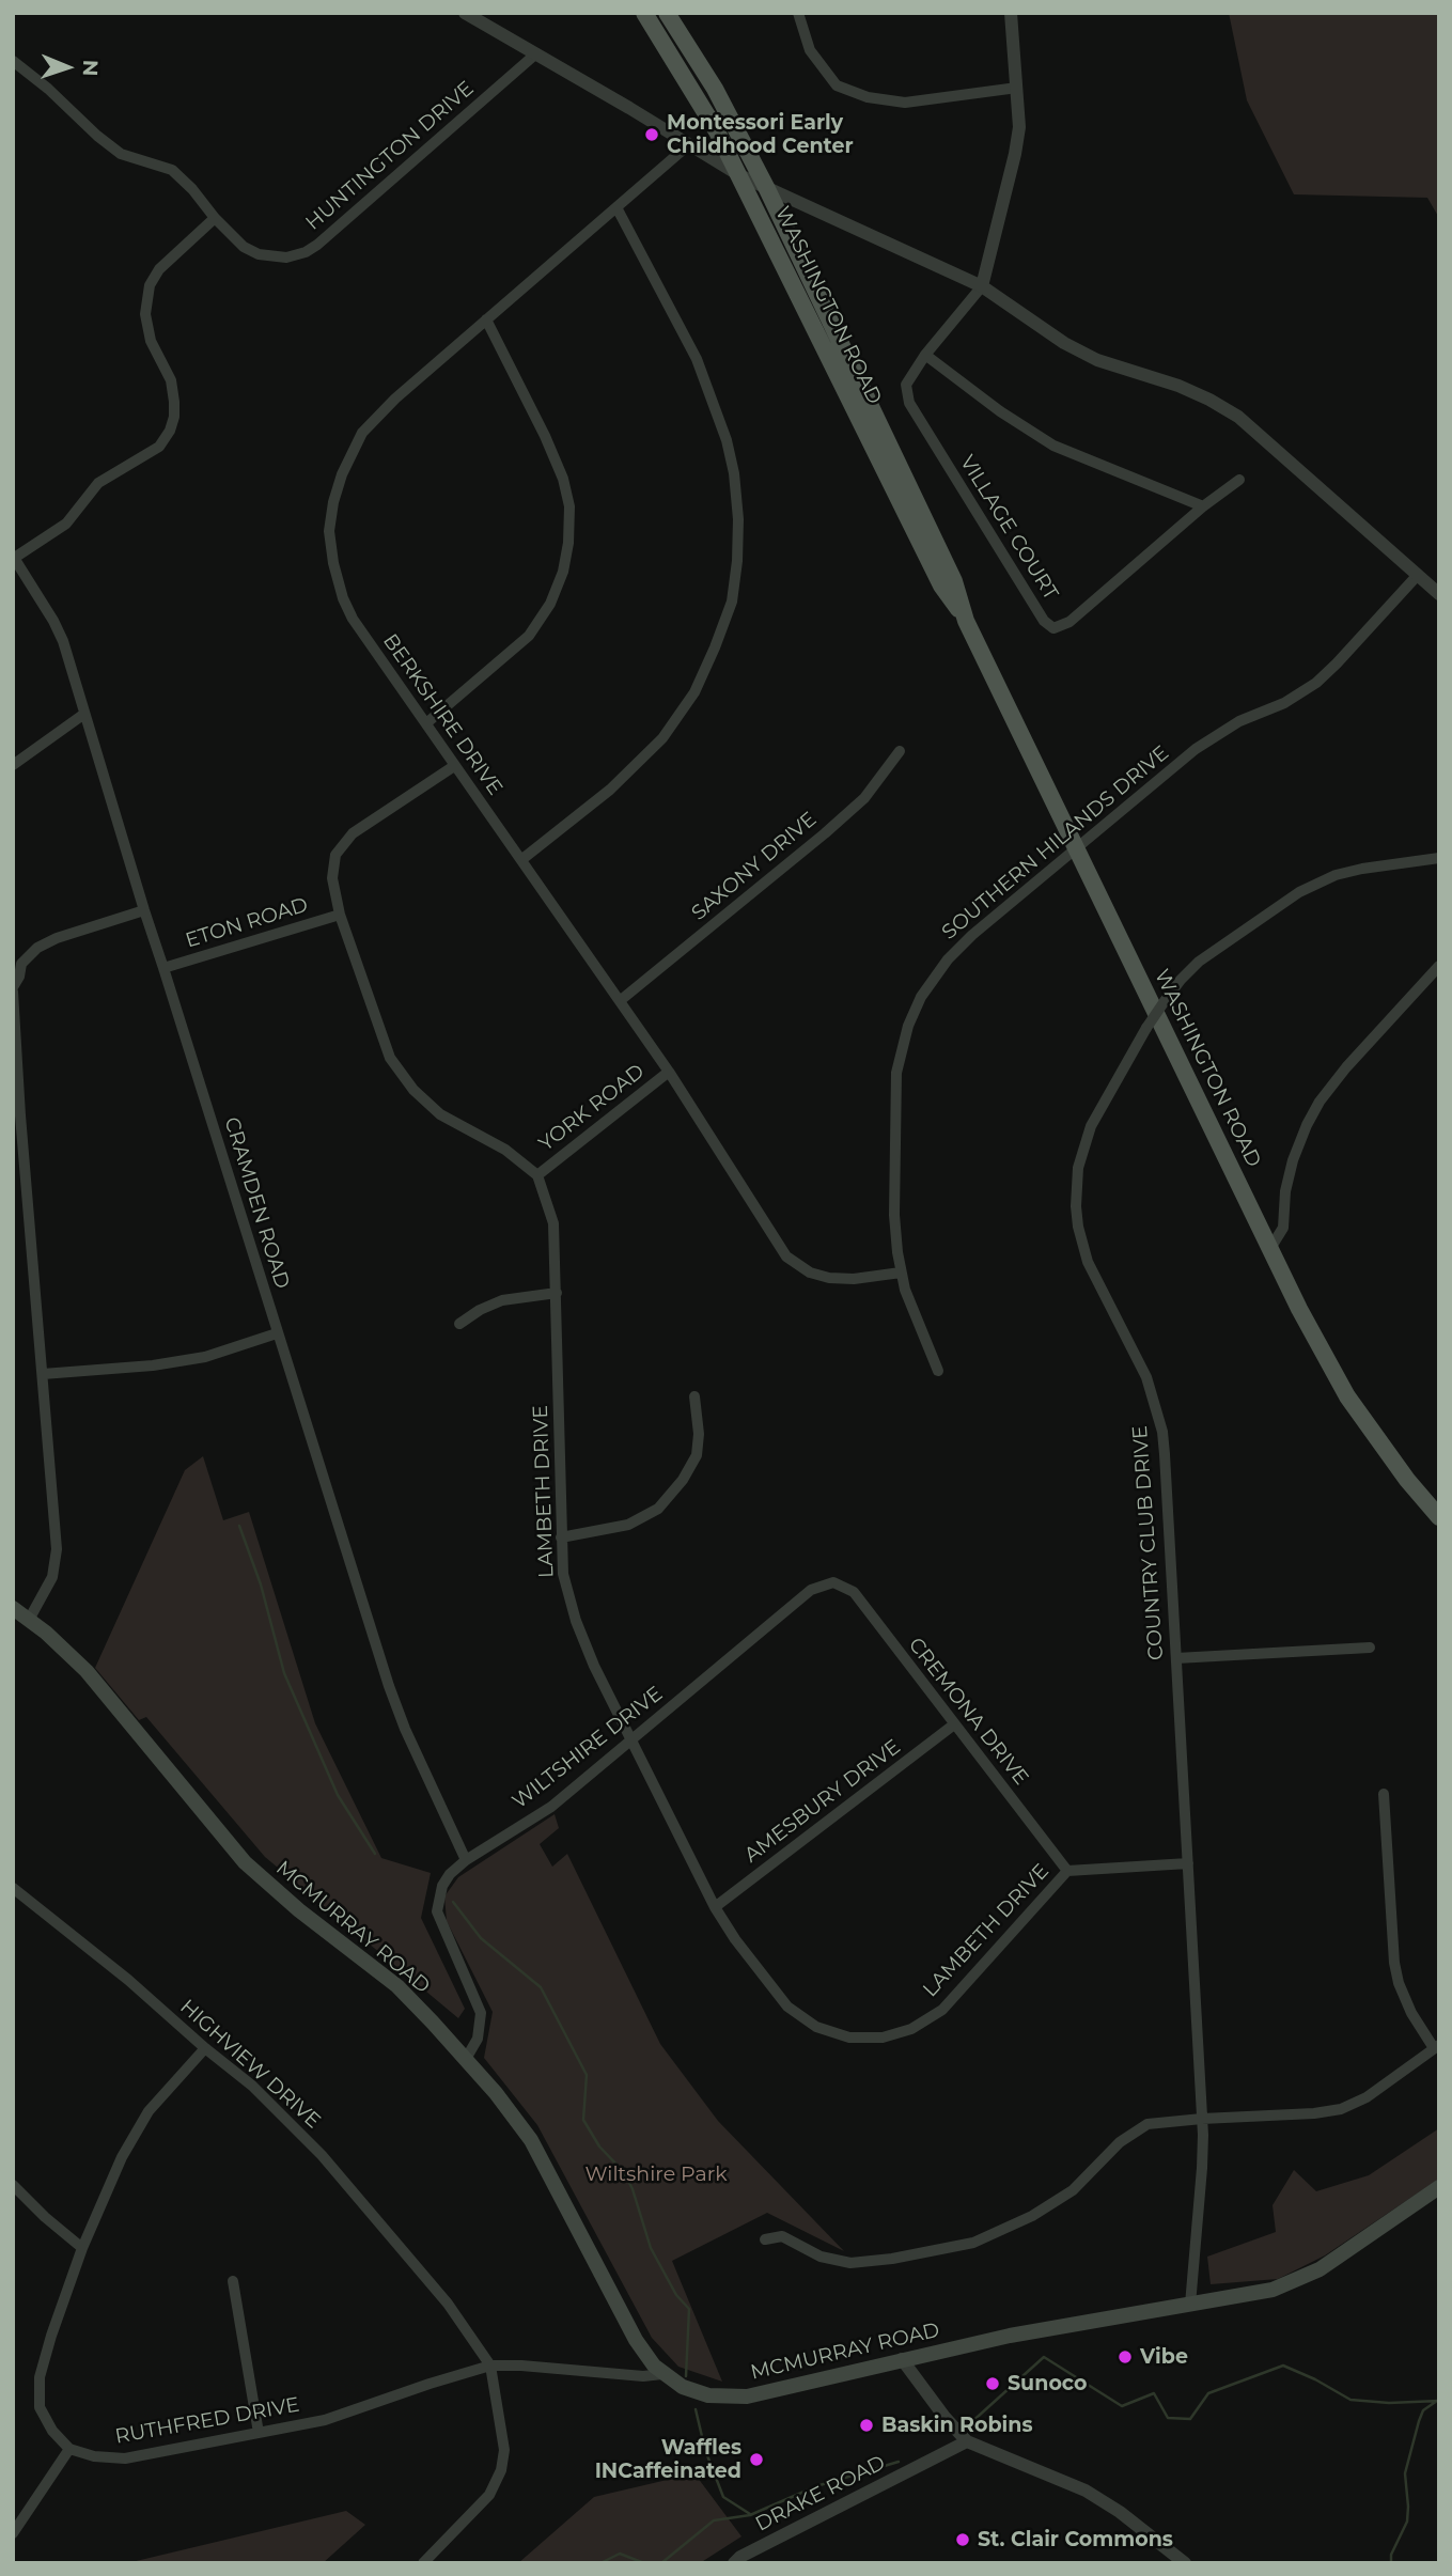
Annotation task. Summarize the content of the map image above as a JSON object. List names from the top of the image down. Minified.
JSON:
{"streets":{"main road":["WASHINGTON ROAD","MCMURRAY ROAD"],"street":["HUNTINGTON DRIVE","VILLAGE COURT","BERKSHIRE DRIVE","SOUTHERN HILANDS DRIVE","SAXONY DRIVE","ETON ROAD","YORK ROAD","CRAMDEN ROAD","LAMBETH DRIVE","COUNTRY CLUB DRIVE","CREMONA DRIVE","WILTSHIRE DRIVE","AMESBURY DRIVE","HIGHVIEW DRIVE","RUTHFRED DRIVE","DRAKE ROAD"]},"crossings":[["WASHINGTON ROAD","SOUTHERN HILANDS DRIVE"],["BERKSHIRE DRIVE","SOUTHERN HILANDS DRIVE"],["BERKSHIRE DRIVE","SAXONY DRIVE"],["BERKSHIRE DRIVE","YORK ROAD"],["ETON ROAD","CRAMDEN ROAD"],["YORK ROAD","LAMBETH DRIVE"],["CRAMDEN ROAD","WILTSHIRE DRIVE"],["LAMBETH DRIVE","COUNTRY CLUB DRIVE"],["LAMBETH DRIVE","CREMONA DRIVE"],["LAMBETH DRIVE","WILTSHIRE DRIVE"],["LAMBETH DRIVE","AMESBURY DRIVE"],["COUNTRY CLUB DRIVE","MCMURRAY ROAD"],["CREMONA DRIVE","WILTSHIRE DRIVE"],["CREMONA DRIVE","AMESBURY DRIVE"],["WILTSHIRE DRIVE","MCMURRAY ROAD"],["MCMURRAY ROAD","RUTHFRED DRIVE"],["HIGHVIEW DRIVE","RUTHFRED DRIVE"]],"parks":["Wiltshire Park"],"places":["Montessori Early Childhood Center","Vibe","Sunoco","Baskin Robins","Waffles INCaffeinated","St. Clair Commons"],"north":"right"}
